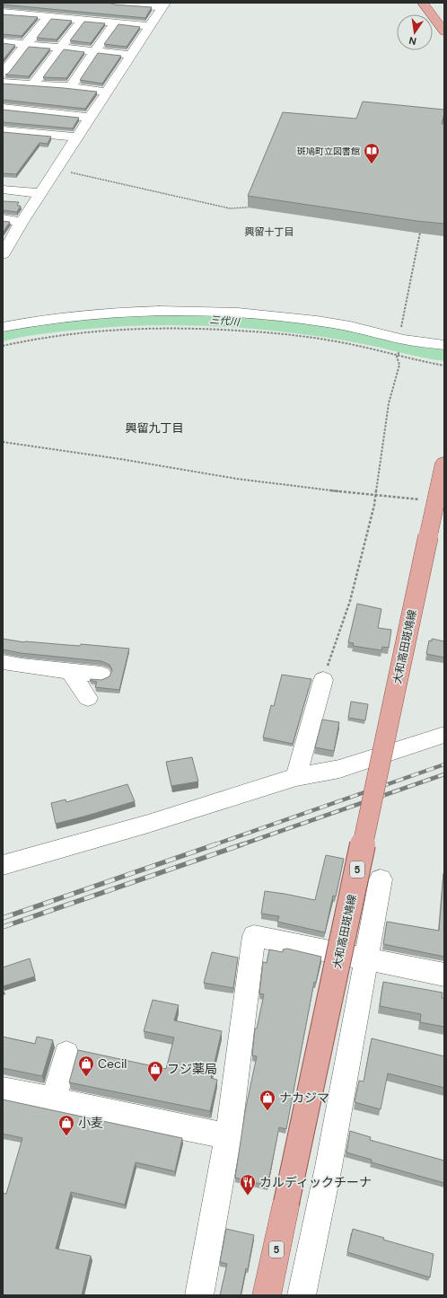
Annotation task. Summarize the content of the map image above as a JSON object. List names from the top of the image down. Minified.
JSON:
{"streets":{"main road":["大和高田斑鳩線","5"]},"districts":["興留十丁目","興留九丁目"],"water":["三代川"],"places":{"library":["斑鳩町立図書館"],"shop":["Cecil","フジ薬局","ナカジマ","小麦"],"restaurant":["カルディックチーナ"]},"north":"bottom"}
